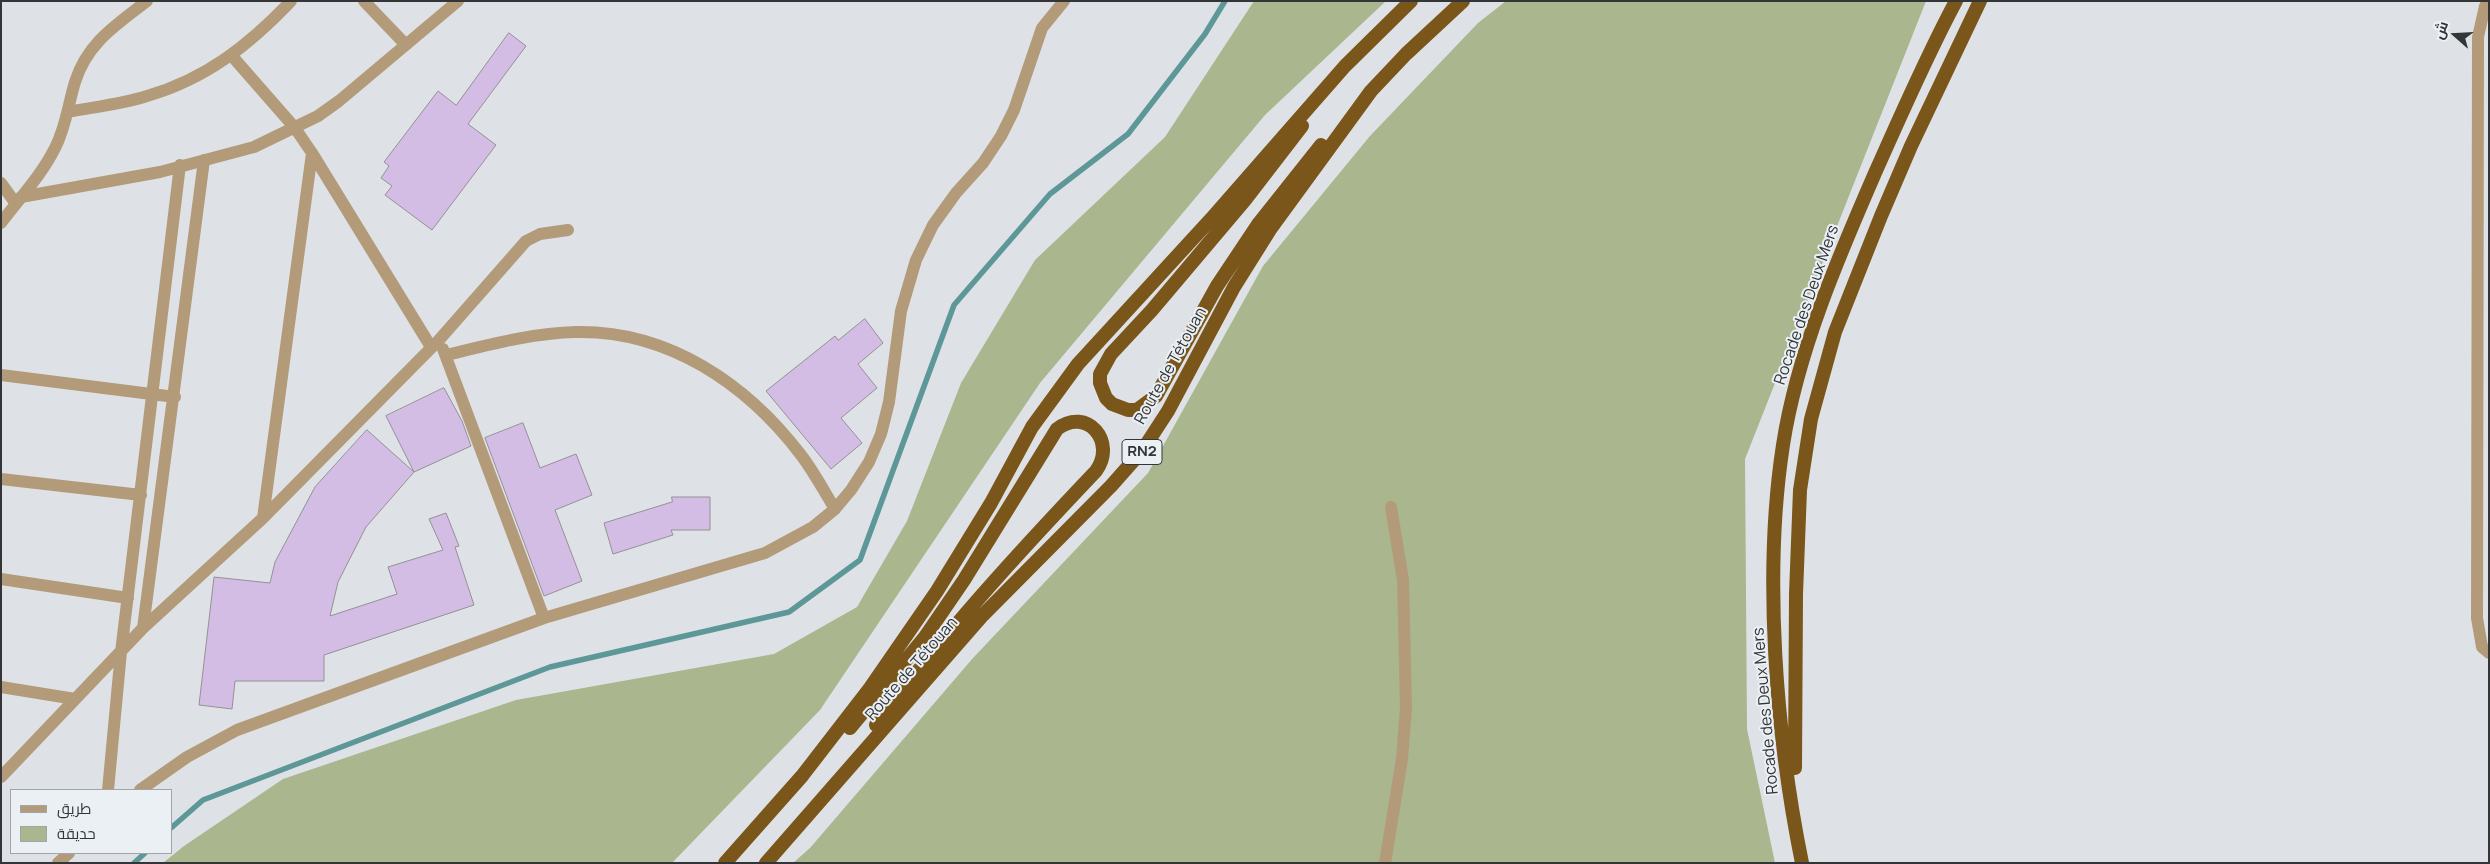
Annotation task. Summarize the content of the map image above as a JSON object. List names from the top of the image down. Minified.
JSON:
{"streets":{"highway":["Rocade des Deux Mers","Route de Tétouan","RN2"]},"legend":["طريق","حديقة"],"north":"left"}
